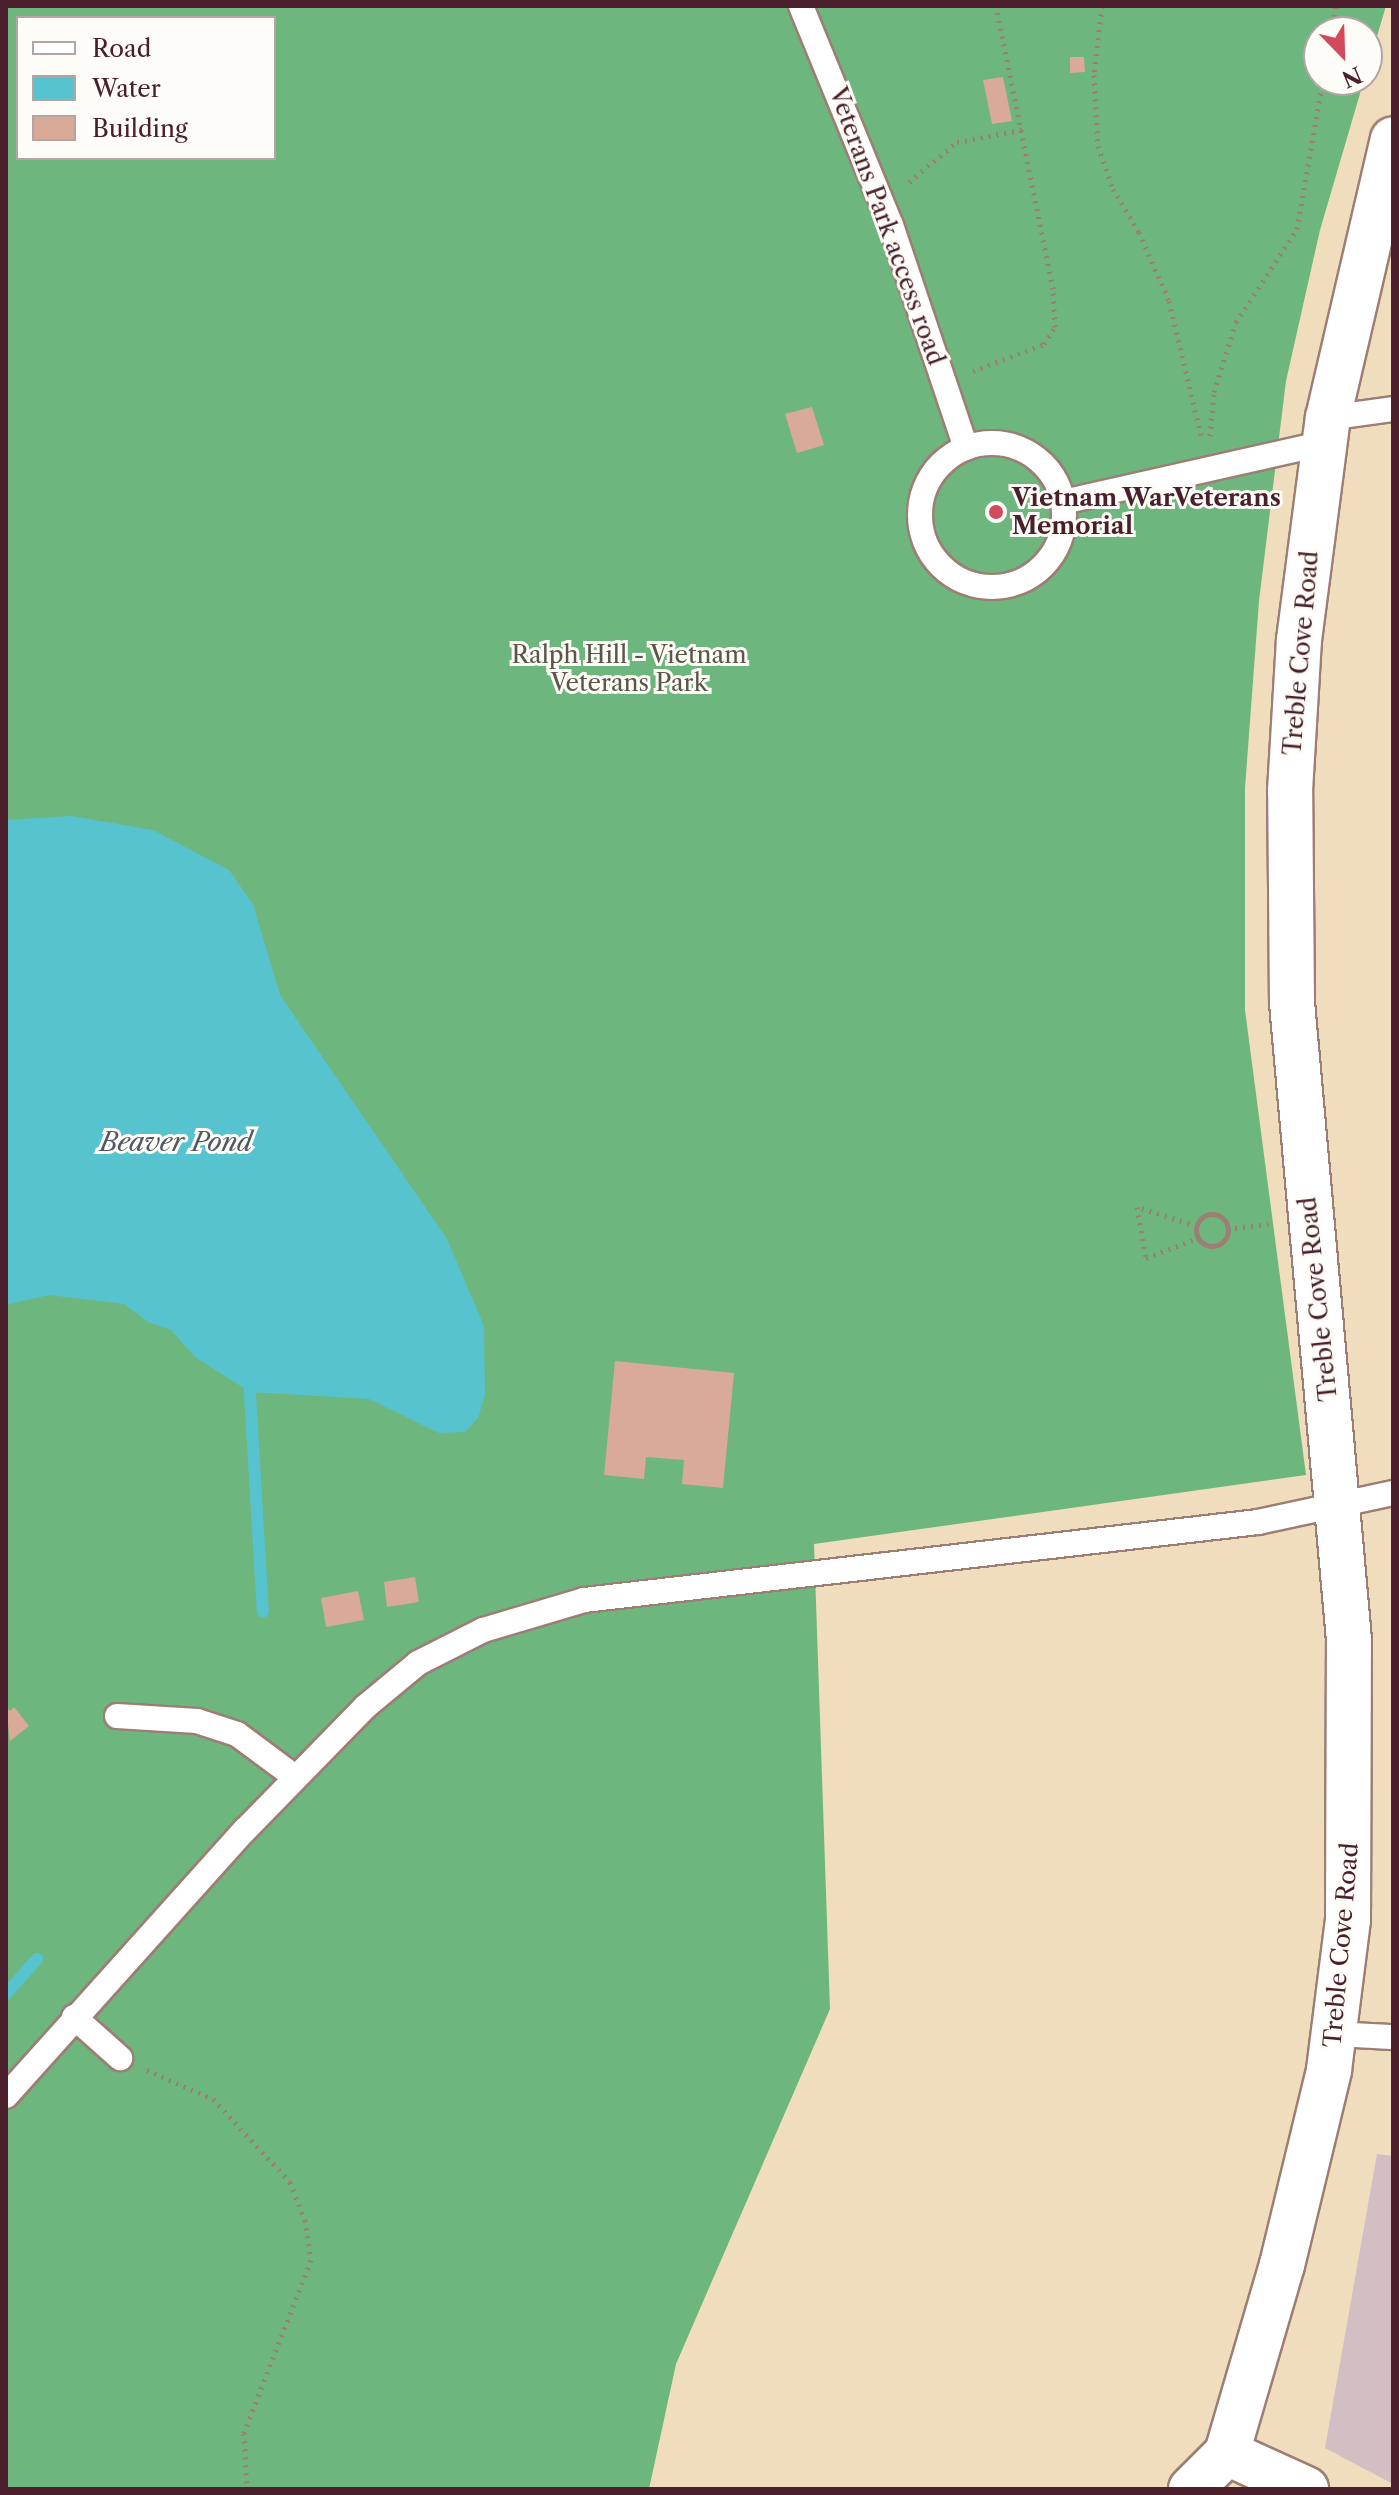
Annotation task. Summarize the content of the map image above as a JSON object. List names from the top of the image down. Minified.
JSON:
{"streets":{"main road":["Treble Cove Road"],"lane":["Veterans Park access road"]},"water":["Beaver Pond"],"parks":["Ralph Hill - Vietnam Veterans Park"],"places":["Vietnam WarVeterans Memorial"],"legend":["Road","Water","Building"],"north":"bottom right"}
